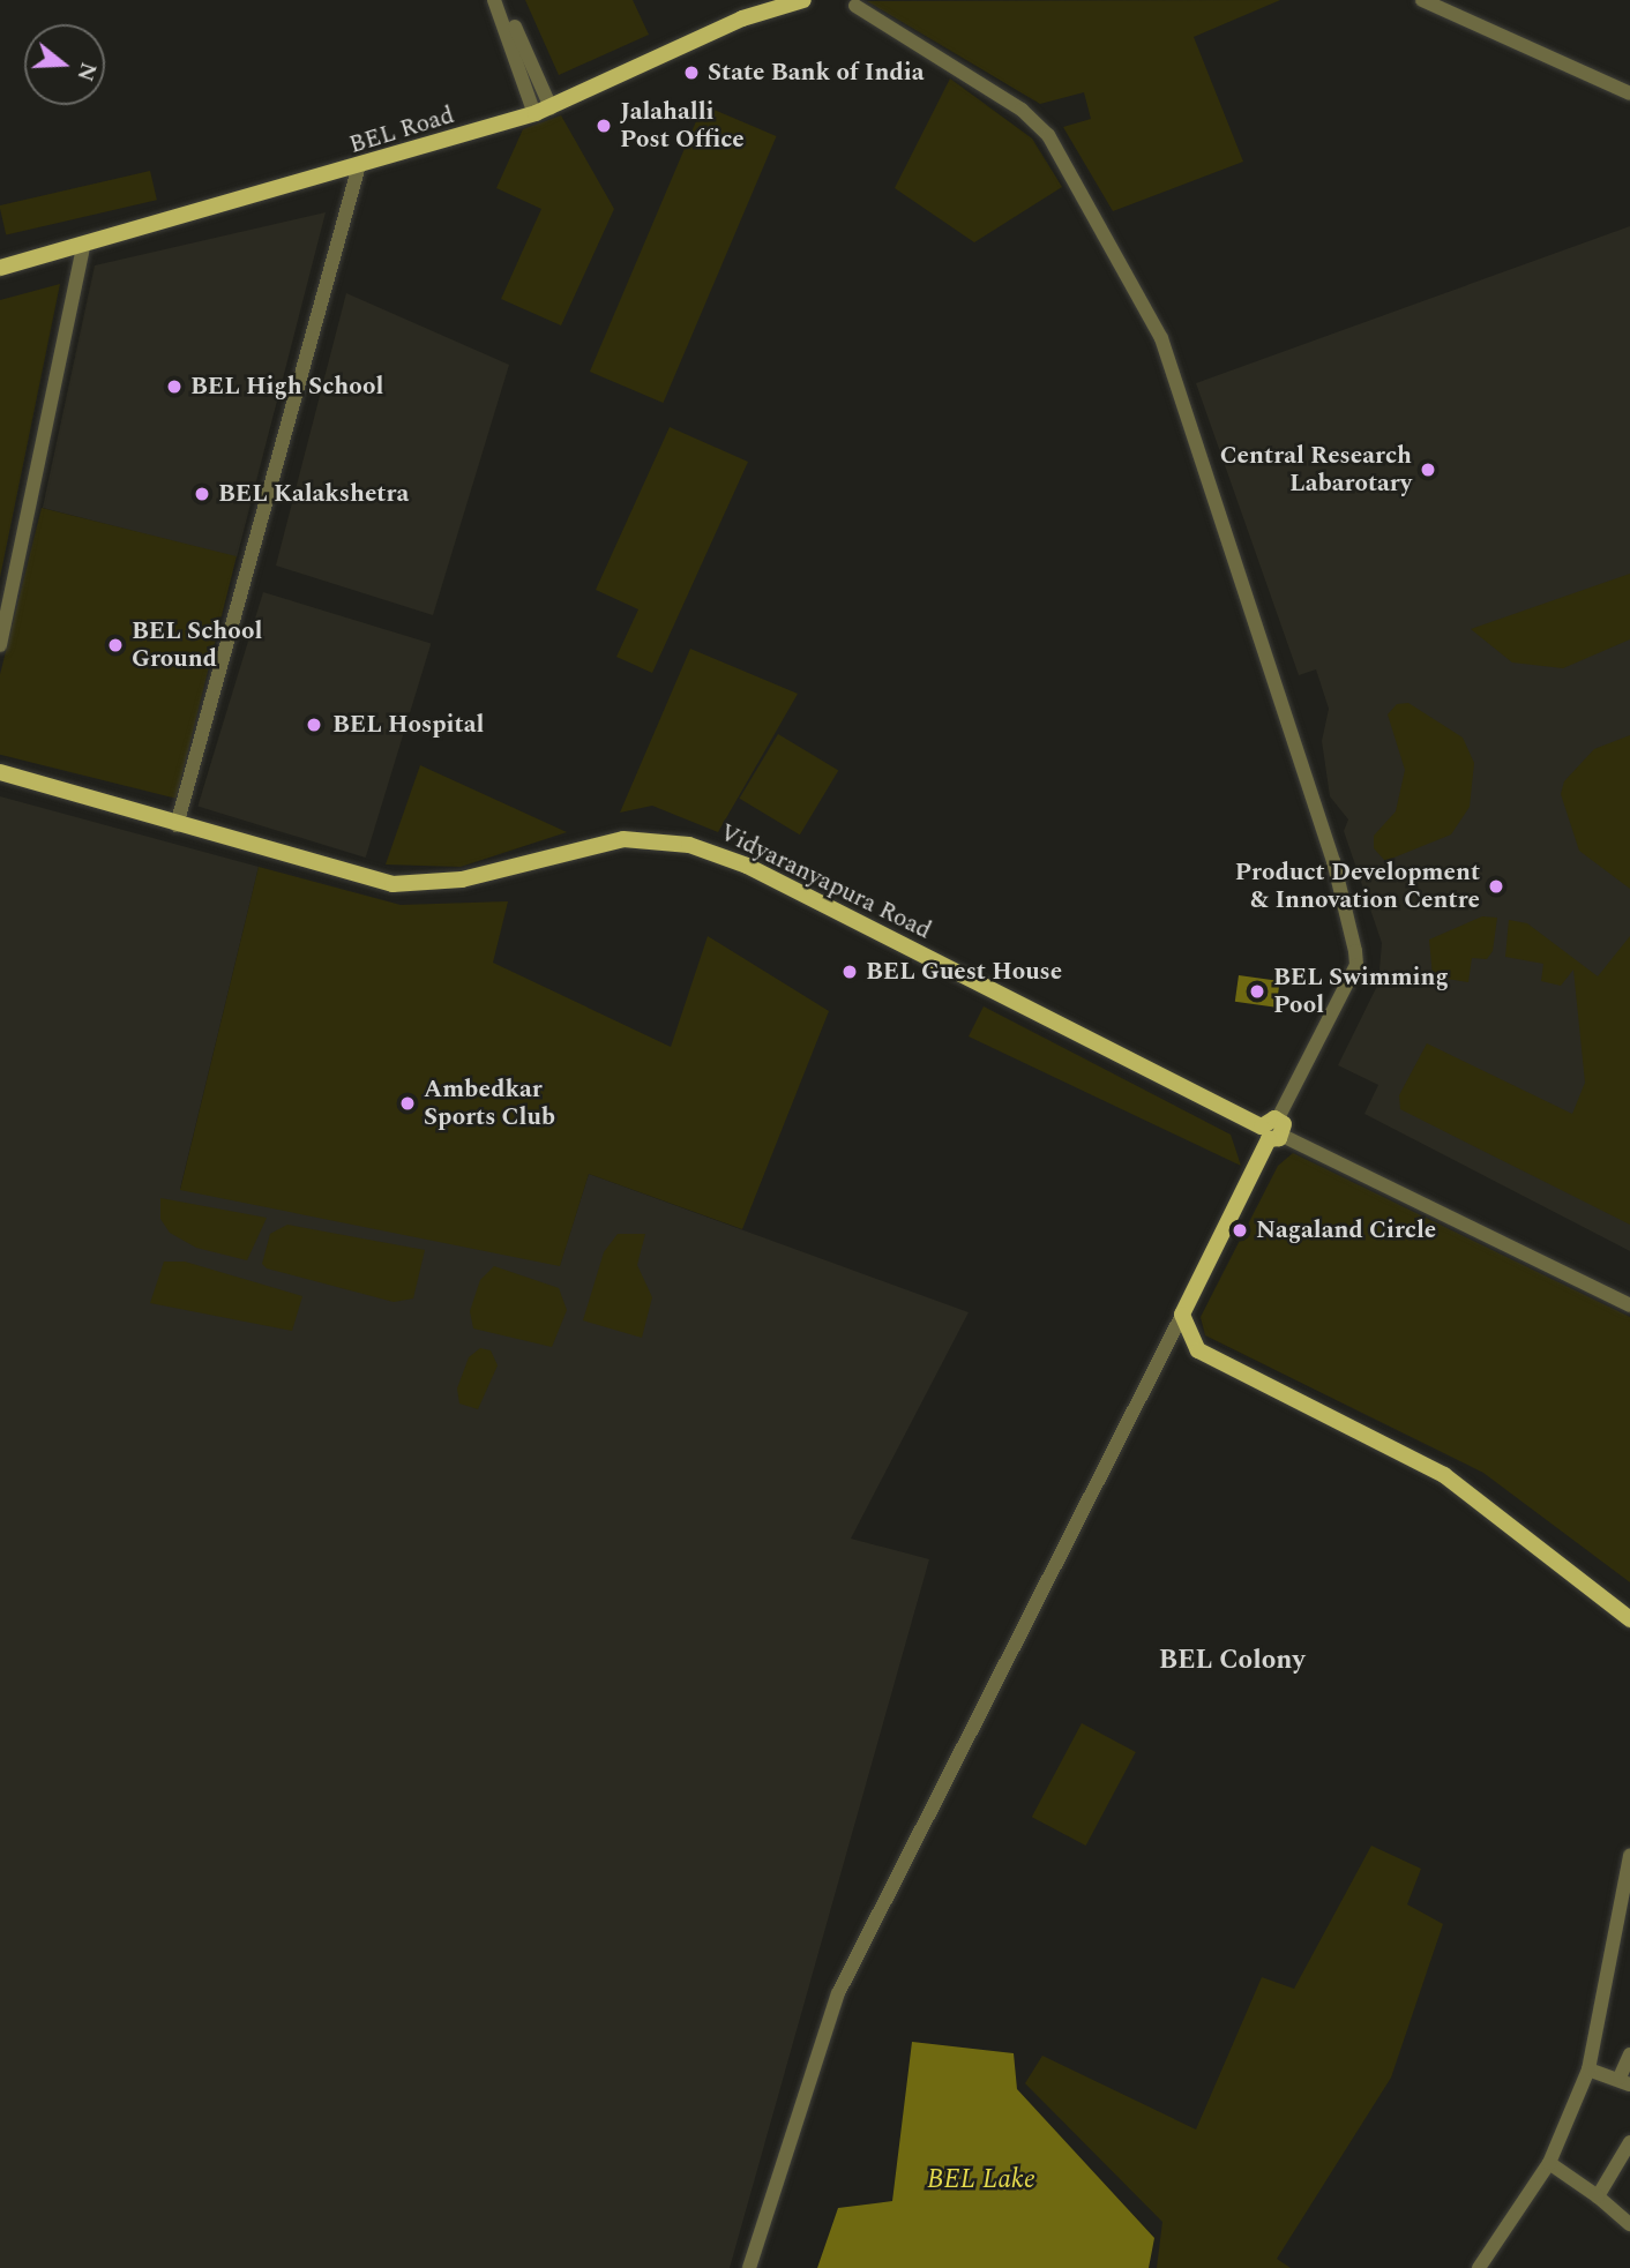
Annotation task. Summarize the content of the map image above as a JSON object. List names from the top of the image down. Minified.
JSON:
{"streets":{"main road":["BEL Road","Vidyaranyapura Road"]},"districts":["BEL Colony"],"water":["BEL Lake"],"places":["State Bank of India","Jalahalli Post Office","BEL High School","Central Research Labarotary","BEL Kalakshetra","BEL School Ground","BEL Hospital","Product Development & Innovation Centre","BEL Guest House","BEL Swimming Pool","Ambedkar Sports Club","Nagaland Circle"],"north":"right"}
